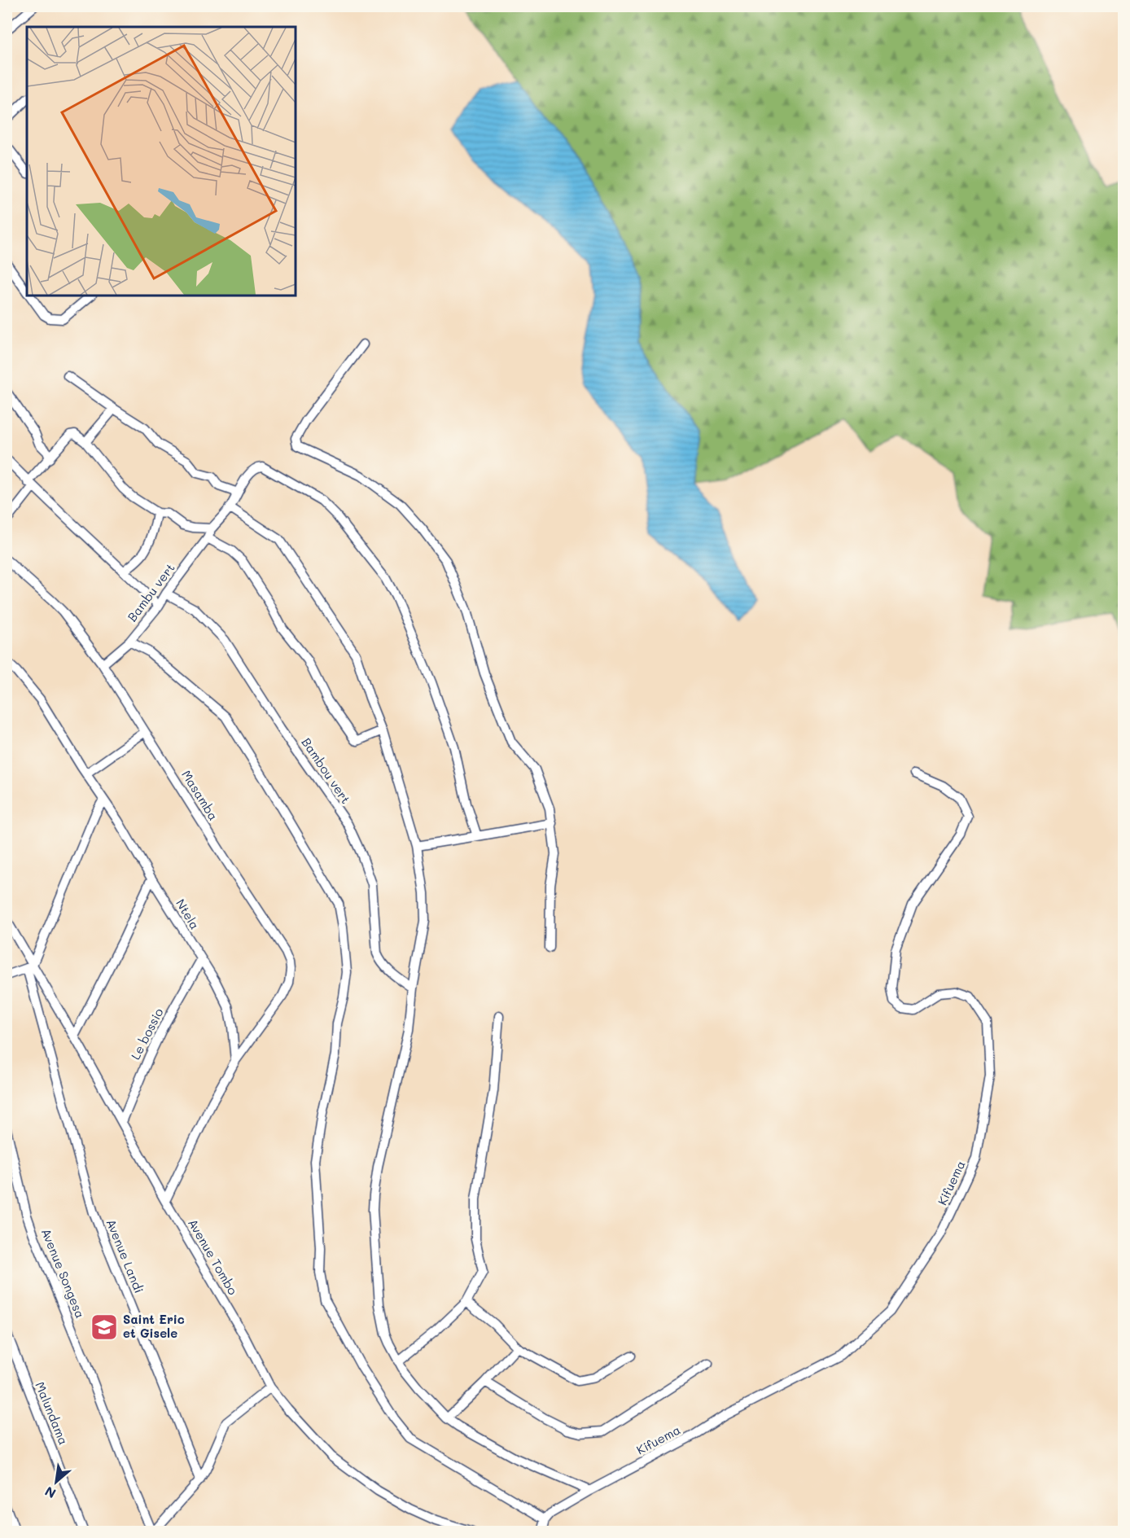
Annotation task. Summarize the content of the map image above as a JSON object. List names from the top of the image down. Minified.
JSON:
{"streets":{"street":["Bambu vert","Bambou vert","Masamba","Ntela","Le bossio","Kifuema","Avenue Landi","Avenue Tombo","Avenue Songesa","Malundama"]},"crossings":[["Bambu vert","Bambou vert"],["Bambu vert","Masamba"],["Masamba","Ntela"],["Ntela","Le bossio"],["Le bossio","Avenue Tombo"],["Avenue Landi","Avenue Tombo"]],"places":{"school or university":["Saint Eric et Gisele"]},"north":"bottom left"}
